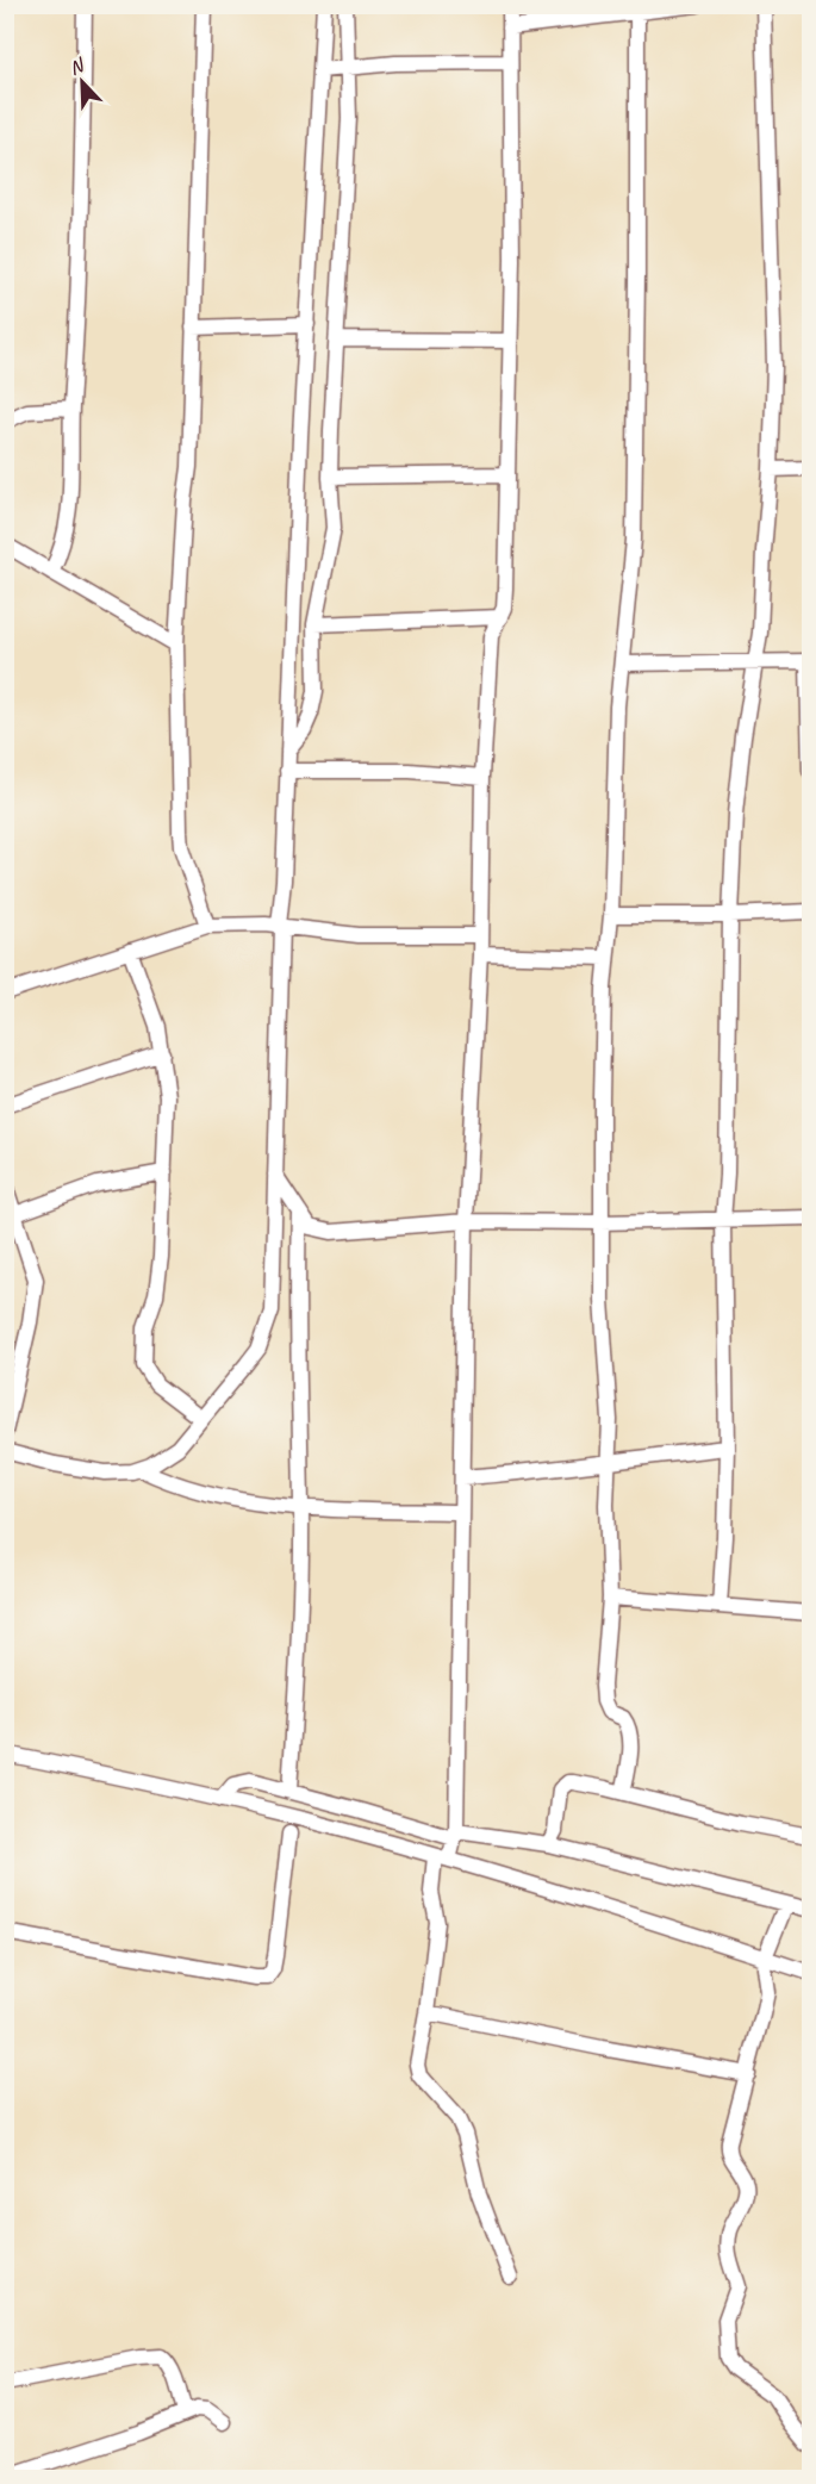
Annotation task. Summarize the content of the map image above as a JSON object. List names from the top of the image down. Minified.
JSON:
{"north":"top left"}
